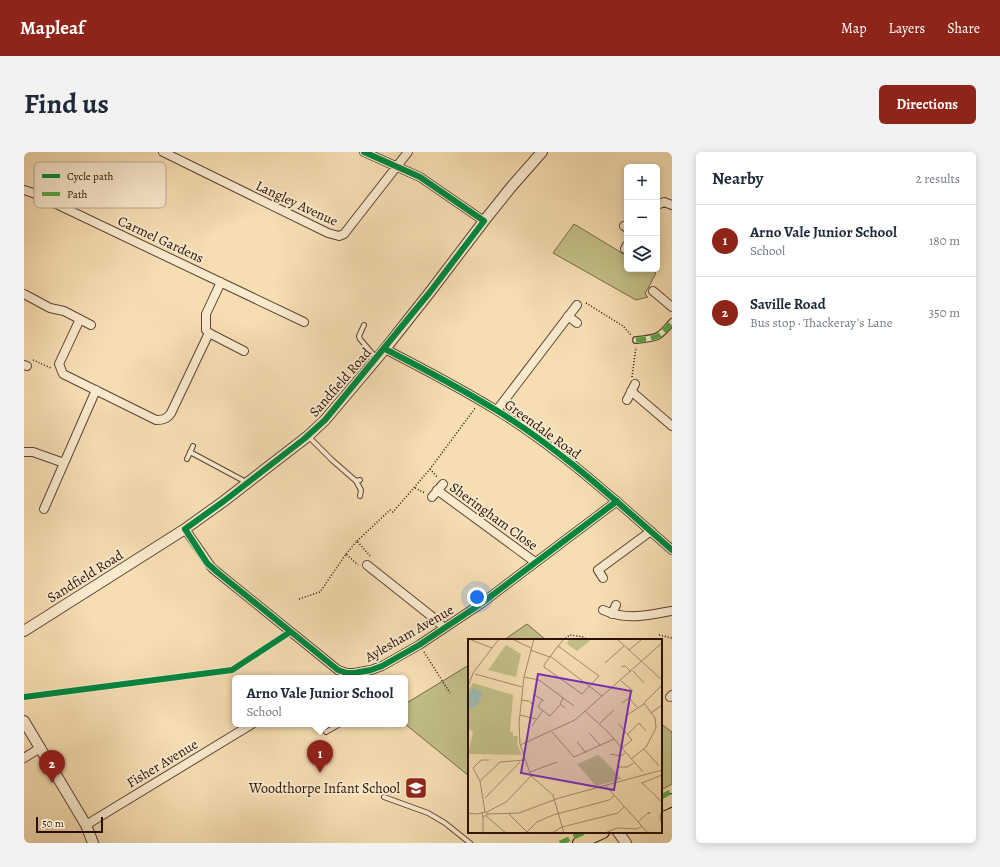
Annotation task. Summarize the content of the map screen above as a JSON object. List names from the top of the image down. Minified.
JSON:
{"streets":{"street":["Langley Avenue","Carmel Gardens","Sandfield Road","Greendale Road","Sheringham Close","Aylesham Avenue","Fisher Avenue"]},"crossings":[["Sandfield Road","Greendale Road"],["Sandfield Road","Aylesham Avenue"],["Greendale Road","Aylesham Avenue"],["Sheringham Close","Aylesham Avenue"]],"places":{"school or university":["Woodthorpe Infant School"]},"legend":["Cycle path","Path"],"scale_bar":"50 m","page":{"header":"Mapleaf","nav":["Map","Layers","Share"],"title":"Find us","buttons":"Directions","heading":["Nearby","2 results"],"map_buttons":["+","−"],"list":[{"mark":"1","name":"Arno Vale Junior School","note":"School","value":"180 m"},{"mark":"2","name":"Saville Road","note":"Bus stop · Thackeray's Lane","value":"350 m"}],"popup":["Arno Vale Junior School","School"],"pins":["1","2"],"scale":"50 m"}}
